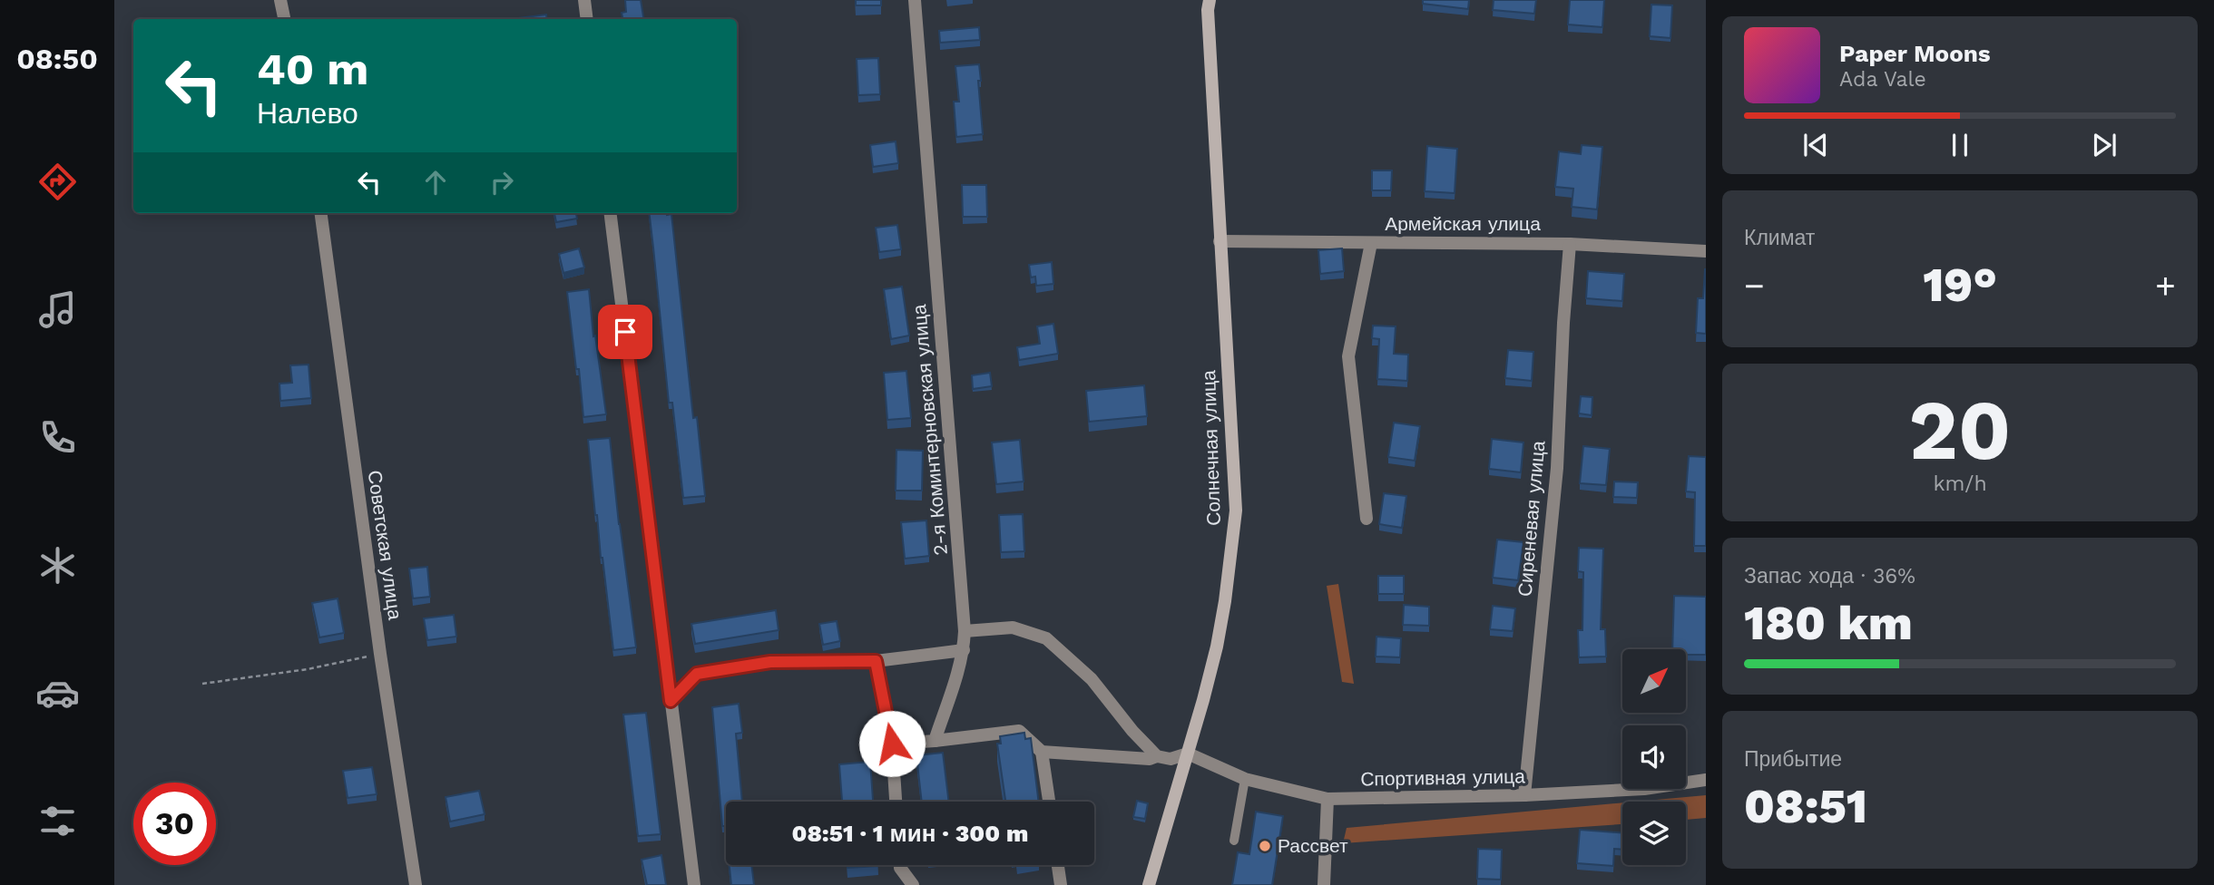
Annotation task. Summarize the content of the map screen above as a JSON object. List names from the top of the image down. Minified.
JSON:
{"streets":{"street":["Армейская улица","2-я Коминтерновская улица","Солнечная улица","Сиреневая улица","Советская улица","Спортивная улица"]},"crossings":[["Армейская улица","Солнечная улица"],["Армейская улица","Сиреневая улица"],["Солнечная улица","Спортивная улица"],["Сиреневая улица","Спортивная улица"]],"places":["Рассвет"],"north":"top right","page":{"tabs":"08:50","turn":["40 m","Налево"],"song":["Paper Moons","Ada Vale"],"tile":["Климат",["20","km/h"],["Запас хода · 36%","180 km"],["Прибытие","08:51"]],"heat":["−","19°","+"],"limit":"30","trip":"08:51 · 1 мин · 300 m"}}
